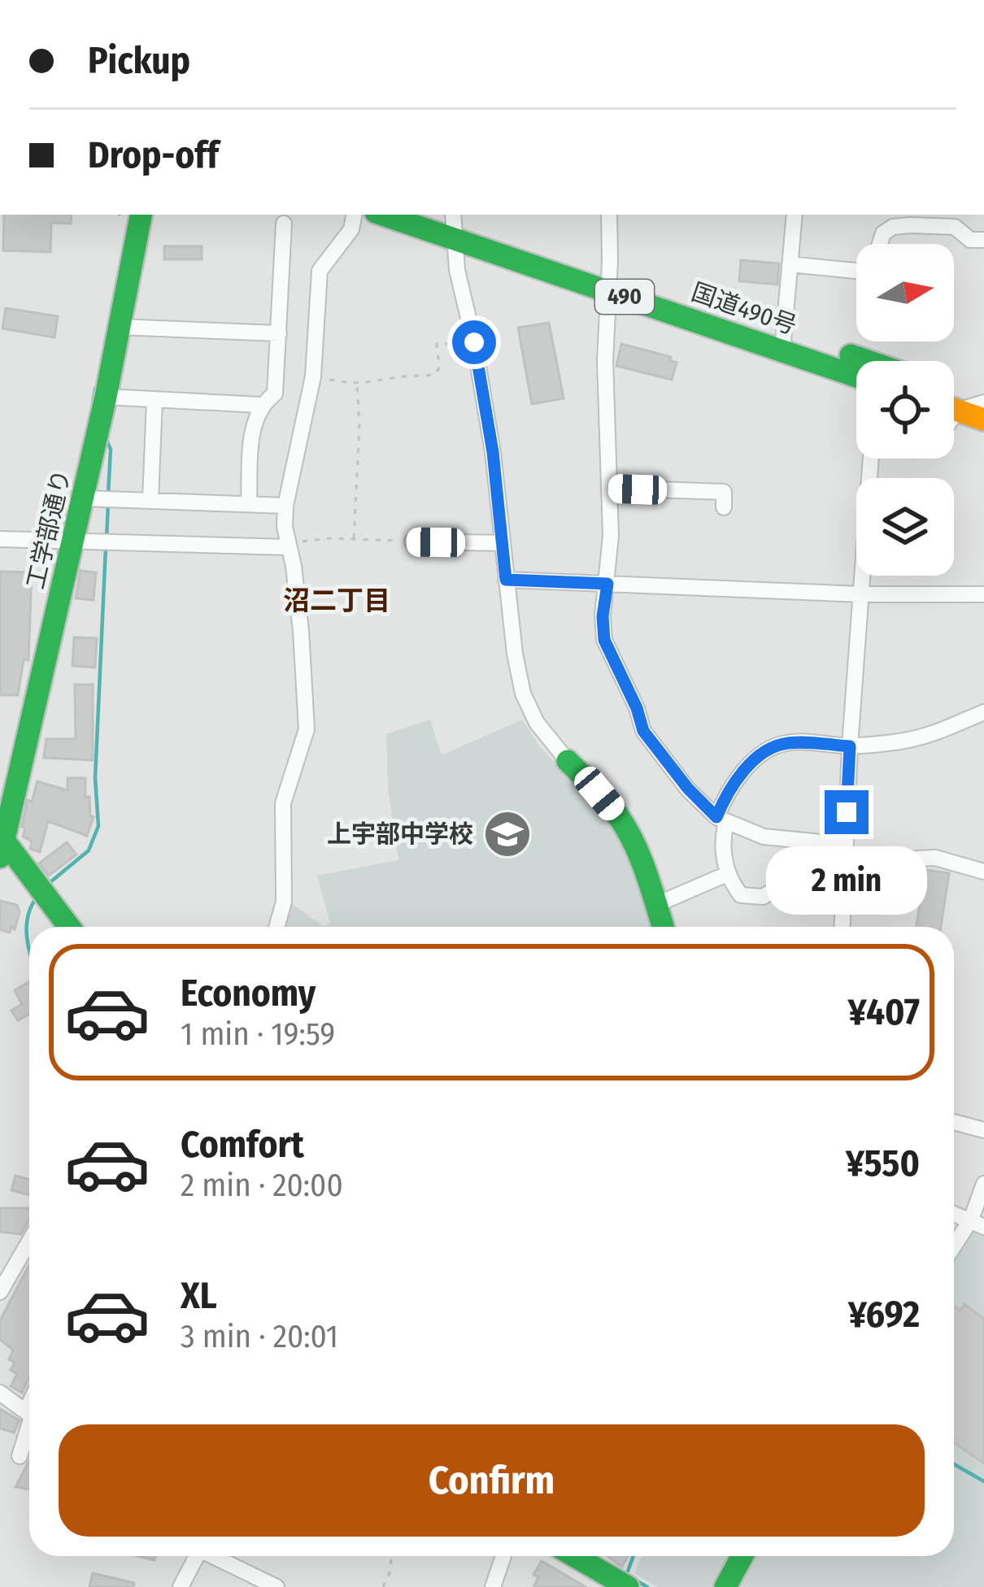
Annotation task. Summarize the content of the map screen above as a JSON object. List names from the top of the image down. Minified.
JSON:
{"streets":{"main road":["490","国道490号","工学部通り"]},"districts":["沼二丁目"],"places":{"school or university":["上宇部中学校"]},"north":"right","page":{"banner":["Pickup","Drop-off"],"bubble":"2 min","list":[{"name":"Economy","note":"1 min · 19:59","value":"¥407"},{"name":"Comfort","note":"2 min · 20:00","value":"¥550"},{"name":"XL","note":"3 min · 20:01","value":"¥692"}],"buttons":"Confirm"}}
